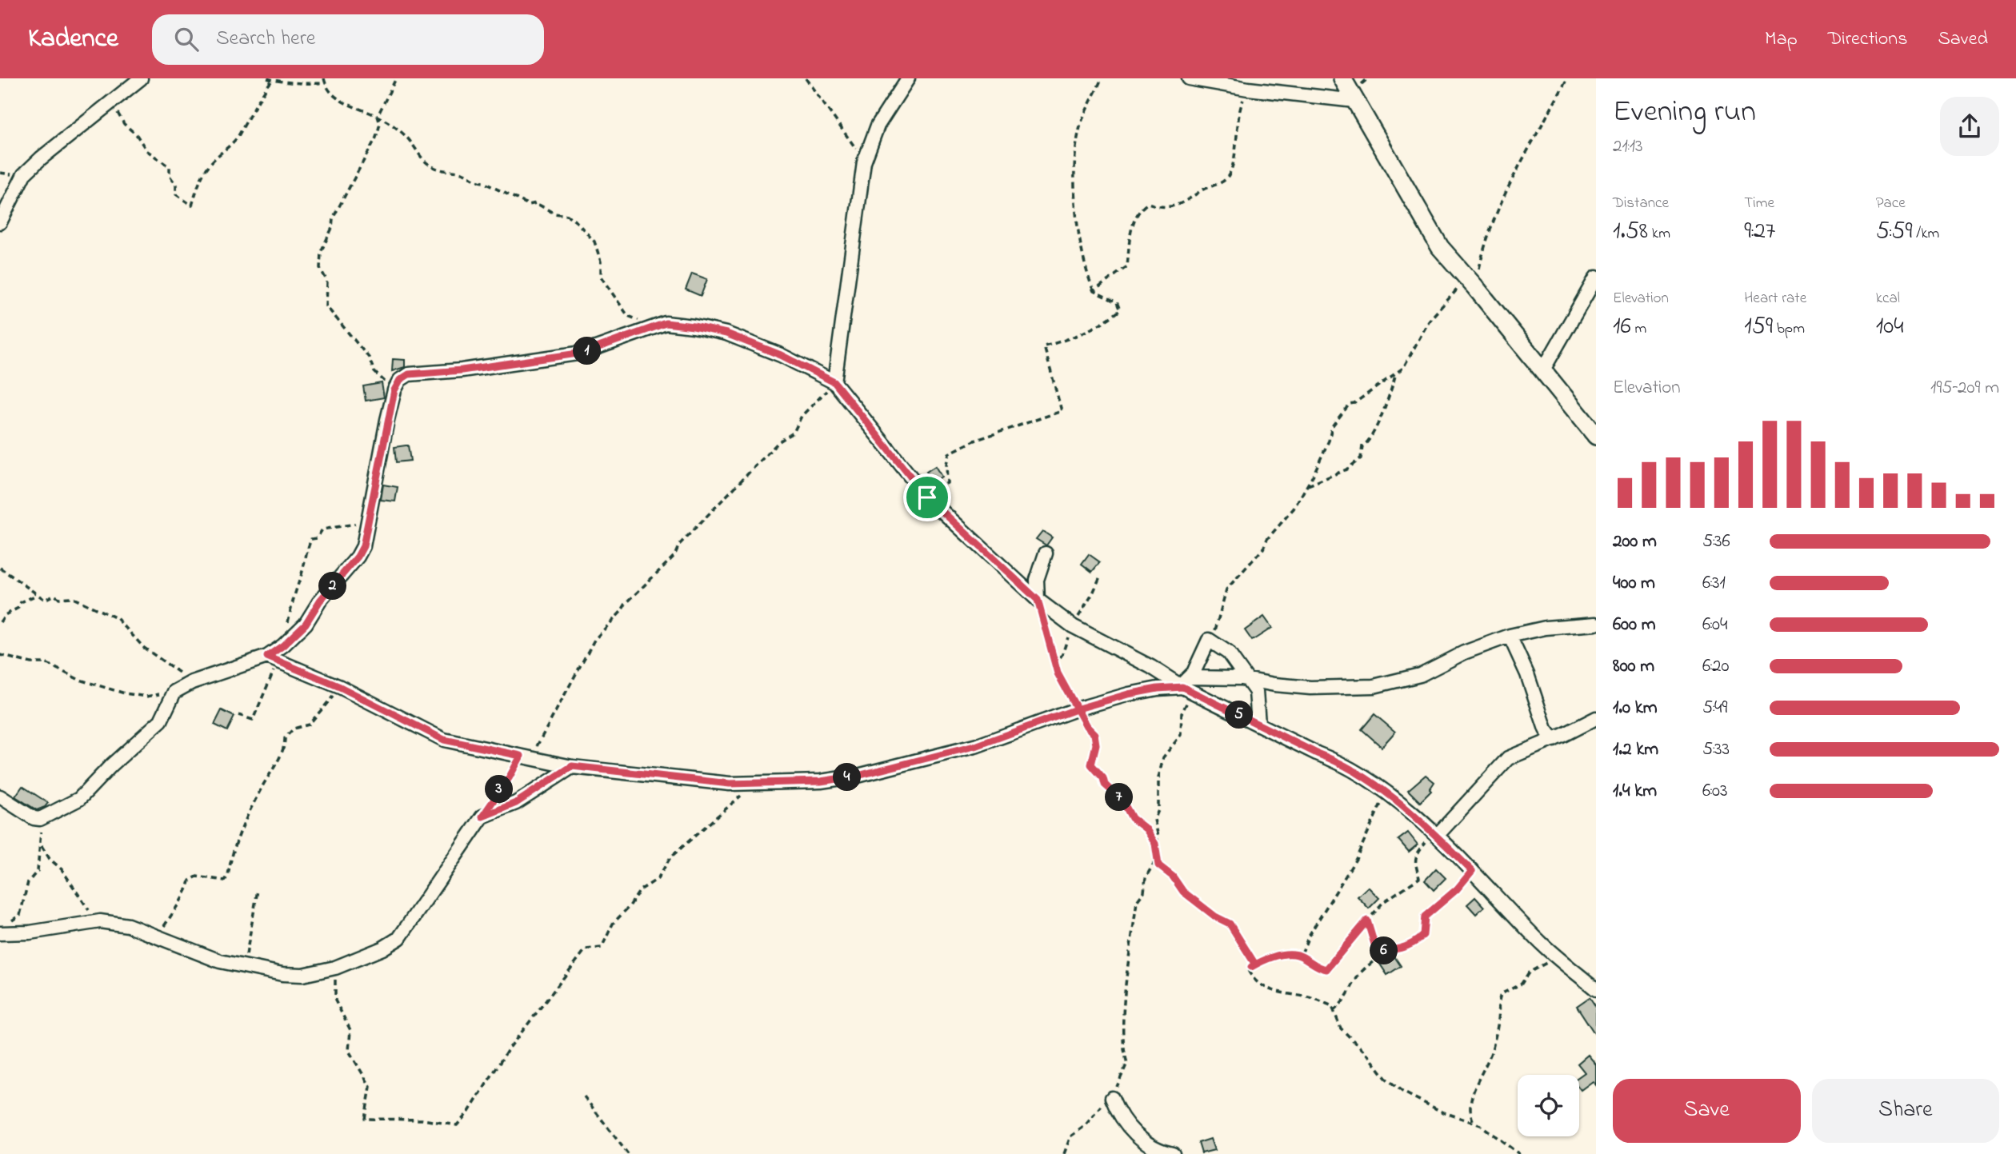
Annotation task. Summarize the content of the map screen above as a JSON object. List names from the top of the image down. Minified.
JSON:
{"page":{"header":"Kadence","search":"Search here","nav":["Map","Directions","Saved"],"heading":["Evening run","21:13"],"stats":[["Distance","1.58 km"],["Time","9:27"],["Pace","5:59 /km"],["Elevation","16 m"],["Heart rate","159 bpm"],["kcal","104"]],"pins":["1","2","5","4","3","7","6"],"chart":["Elevation","195–209 m"],"list":[{"name":"200 m","note":"5:36"},{"name":"400 m","note":"6:31"},{"name":"600 m","note":"6:04"},{"name":"800 m","note":"6:20"},{"name":"1.0 km","note":"5:49"},{"name":"1.2 km","note":"5:33"},{"name":"1.4 km","note":"6:03"}],"buttons":["Save","Share"]}}
